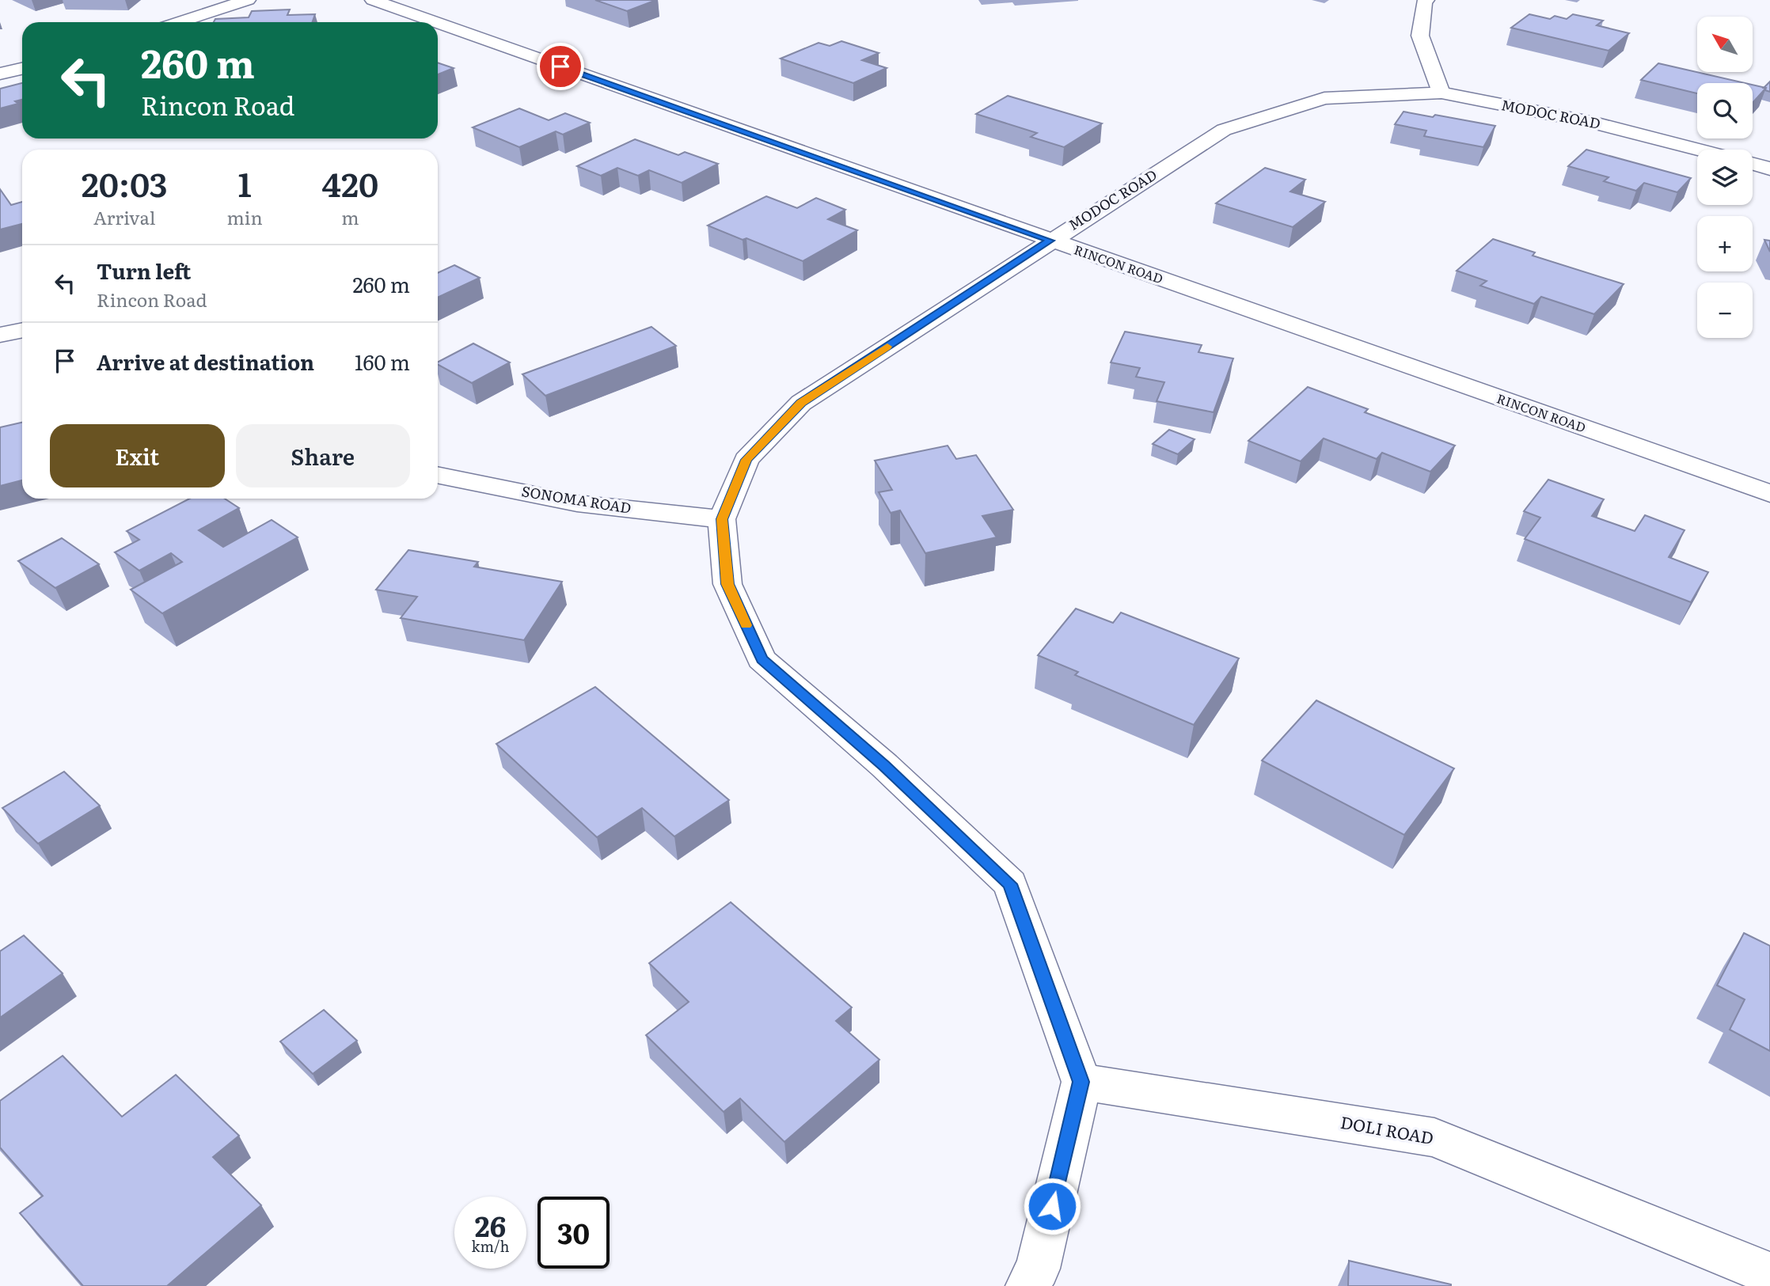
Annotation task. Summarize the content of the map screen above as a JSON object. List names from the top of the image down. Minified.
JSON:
{"streets":{"street":["MODOC ROAD","RINCON ROAD","SONOMA ROAD","DOLI ROAD"]},"crossings":[["MODOC ROAD","RINCON ROAD"],["MODOC ROAD","SONOMA ROAD"],["MODOC ROAD","DOLI ROAD"]],"north":"top left","page":{"map_buttons":["+","−"],"turn":["260 m","Rincon Road"],"eta":["20:03","Arrival","1","min","420","m"],"list":[{"name":"Turn left","note":"Rincon Road","value":"260 m"},{"name":"Arrive at destination","value":"160 m"}],"buttons":["Exit","Share"],"speed":"26 km/h","limit":"30"}}
